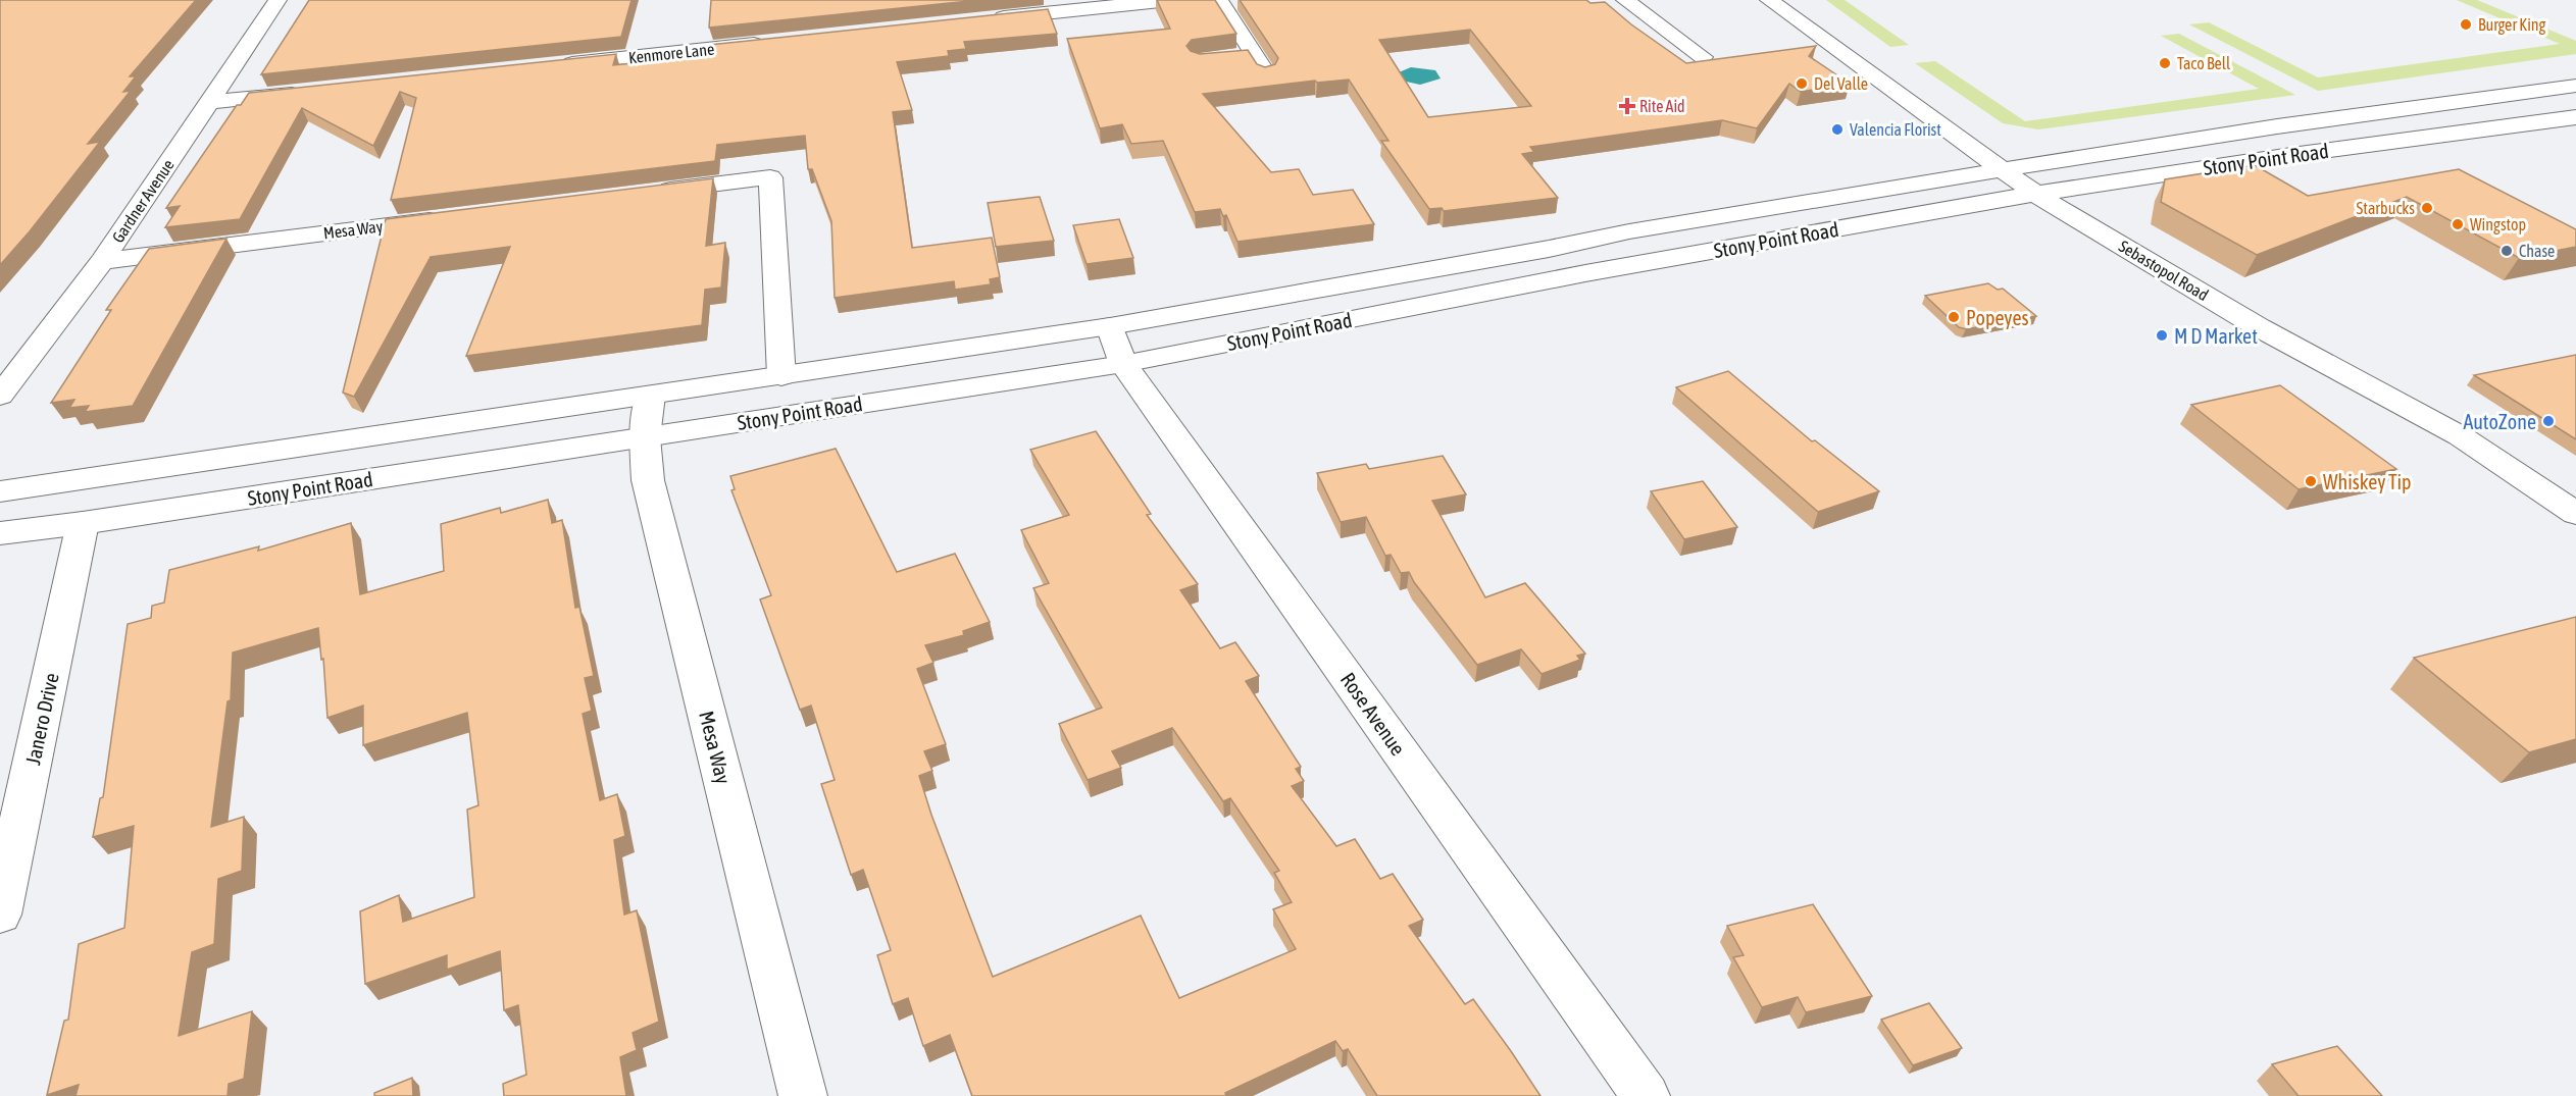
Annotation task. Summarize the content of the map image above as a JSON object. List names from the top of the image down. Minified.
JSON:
{"streets":{"main road":["Kenmore Lane","Stony Point Road","Gardner Avenue","Mesa Way","Sebastopol Road","Rose Avenue","Janero Drive"]},"crossings":[["Stony Point Road","Mesa Way"],["Stony Point Road","Sebastopol Road"],["Stony Point Road","Rose Avenue"],["Stony Point Road","Janero Drive"],["Gardner Avenue","Mesa Way"]],"places":{"other":["Burger King","Taco Bell","Del Valle","Valencia Florist","Starbucks","Wingstop","Chase","Popeyes","M D Market","AutoZone","Whiskey Tip"],"health":["Rite Aid"]}}
